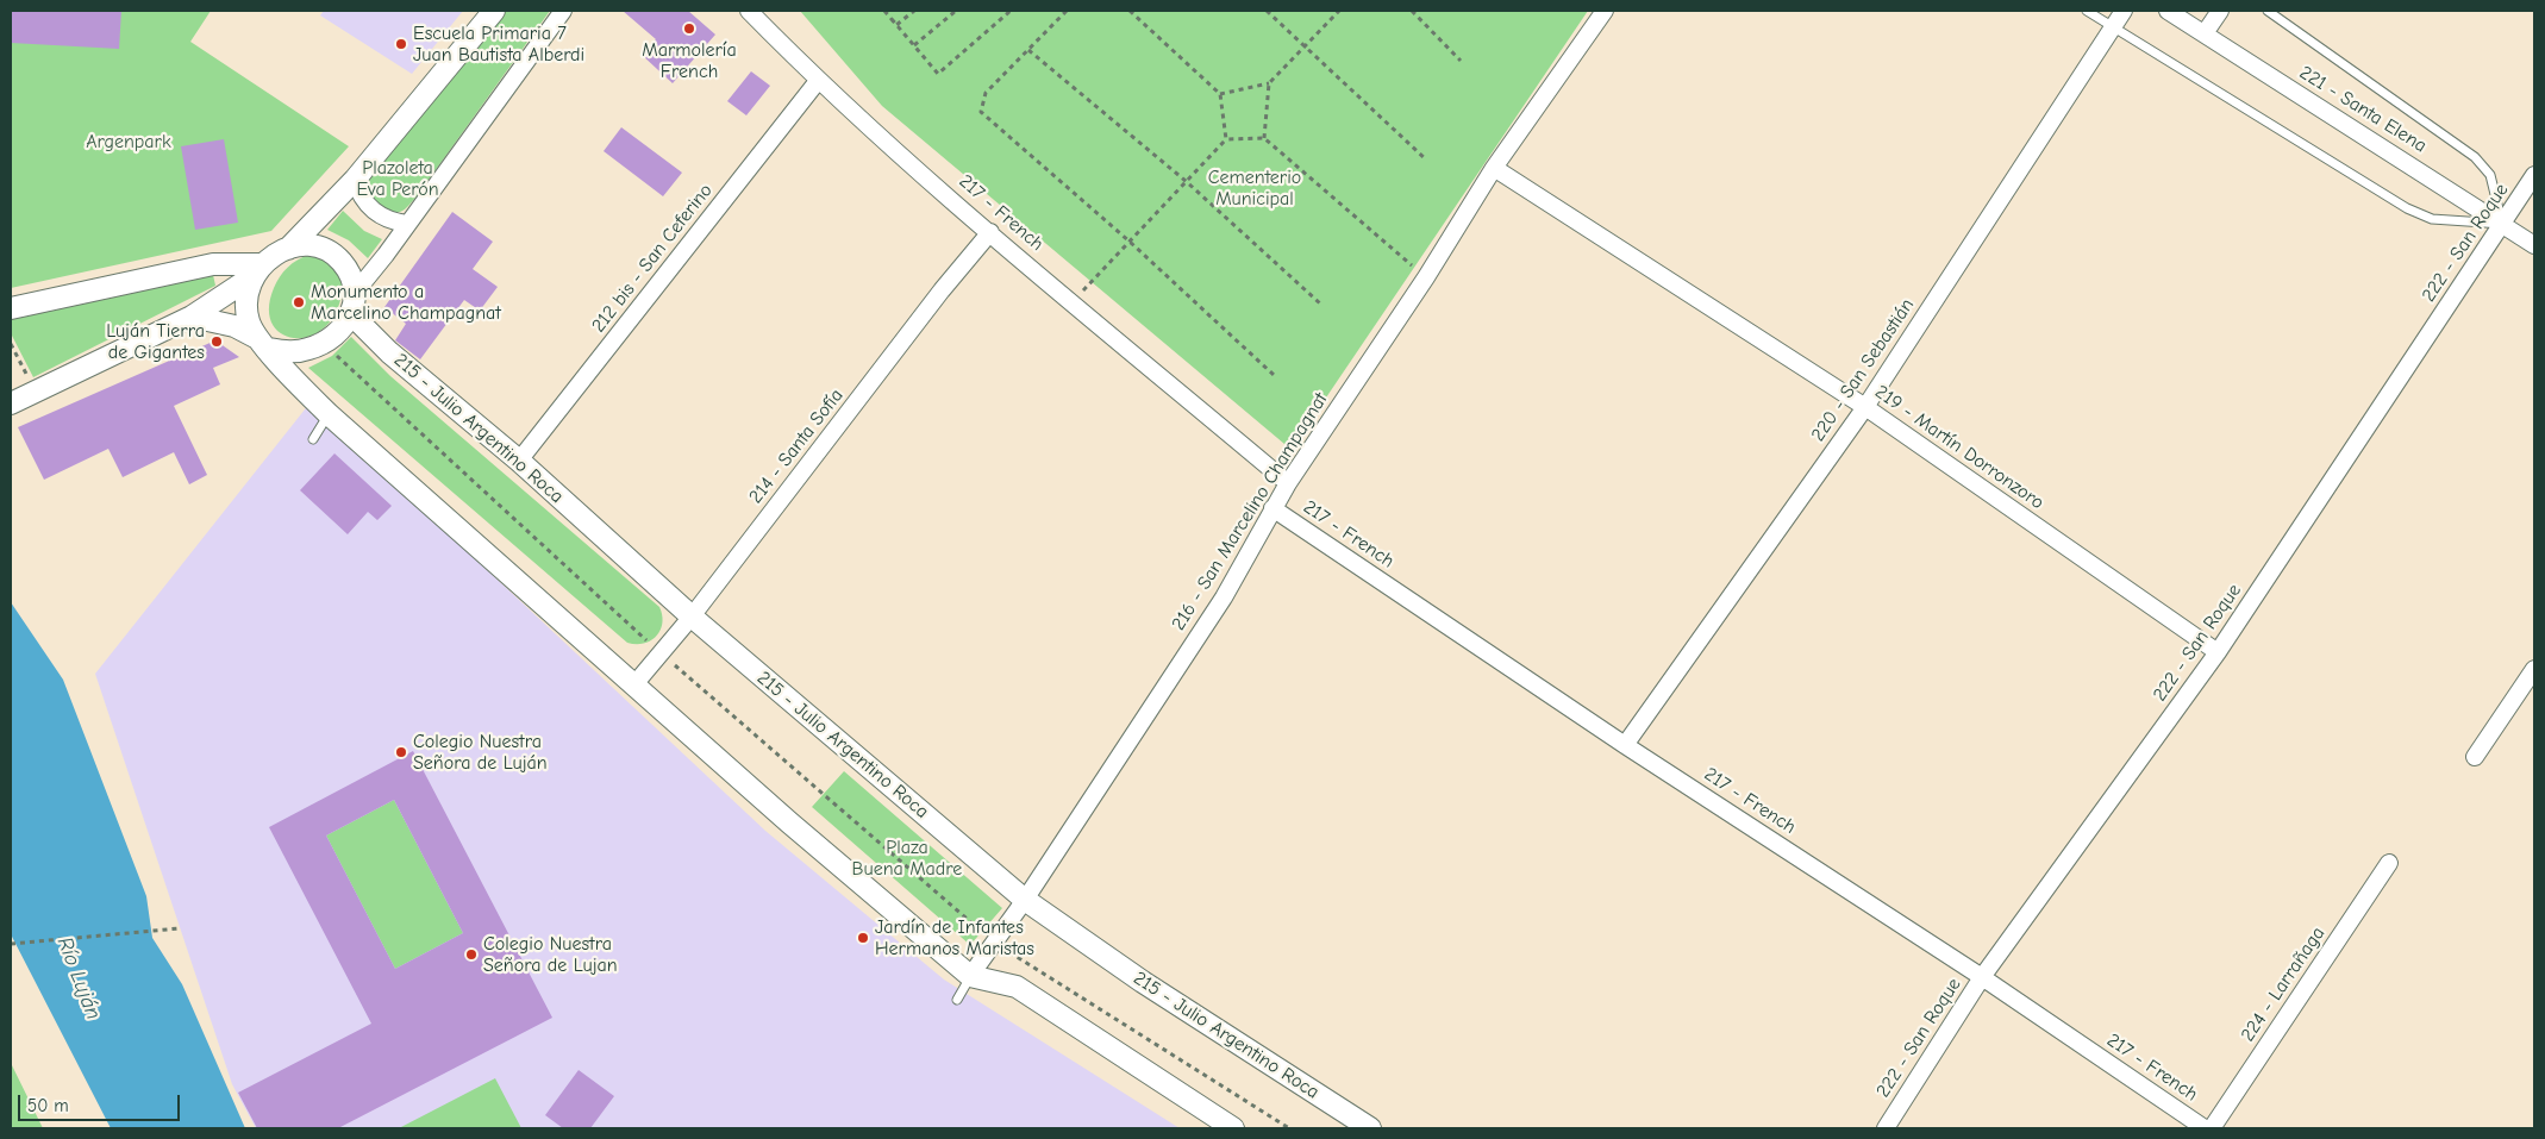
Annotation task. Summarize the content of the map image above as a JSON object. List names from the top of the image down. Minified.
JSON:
{"streets":{"street":["221 - Santa Elena","217 - French","222 - San Roque","212 bis - San Ceferino","220 - San Sebastián","215 - Julio Argentino Roca","214 - Santa Sofía","219 - Martín Dorronzoro","216 - San Marcelino Champagnat","224 - Larrañaga"]},"crossings":[["221 - Santa Elena","222 - San Roque"],["217 - French","222 - San Roque"],["217 - French","212 bis - San Ceferino"],["217 - French","220 - San Sebastián"],["217 - French","214 - Santa Sofía"],["217 - French","216 - San Marcelino Champagnat"],["222 - San Roque","219 - Martín Dorronzoro"],["212 bis - San Ceferino","215 - Julio Argentino Roca"],["220 - San Sebastián","219 - Martín Dorronzoro"],["215 - Julio Argentino Roca","214 - Santa Sofía"],["215 - Julio Argentino Roca","216 - San Marcelino Champagnat"],["219 - Martín Dorronzoro","216 - San Marcelino Champagnat"]],"water":["Río Luján"],"parks":["Argenpark","Plazoleta Eva Perón","Cementerio Municipal","Plaza Buena Madre"],"places":["Marmolería French","Escuela Primaria 7 Juan Bautista Alberdi","Monumento a Marcelino Champagnat","Luján Tierra de Gigantes","Colegio Nuestra Señora de Luján","Jardín de Infantes Hermanos Maristas","Colegio Nuestra Señora de Lujan"],"scale_bar":"50 m"}
